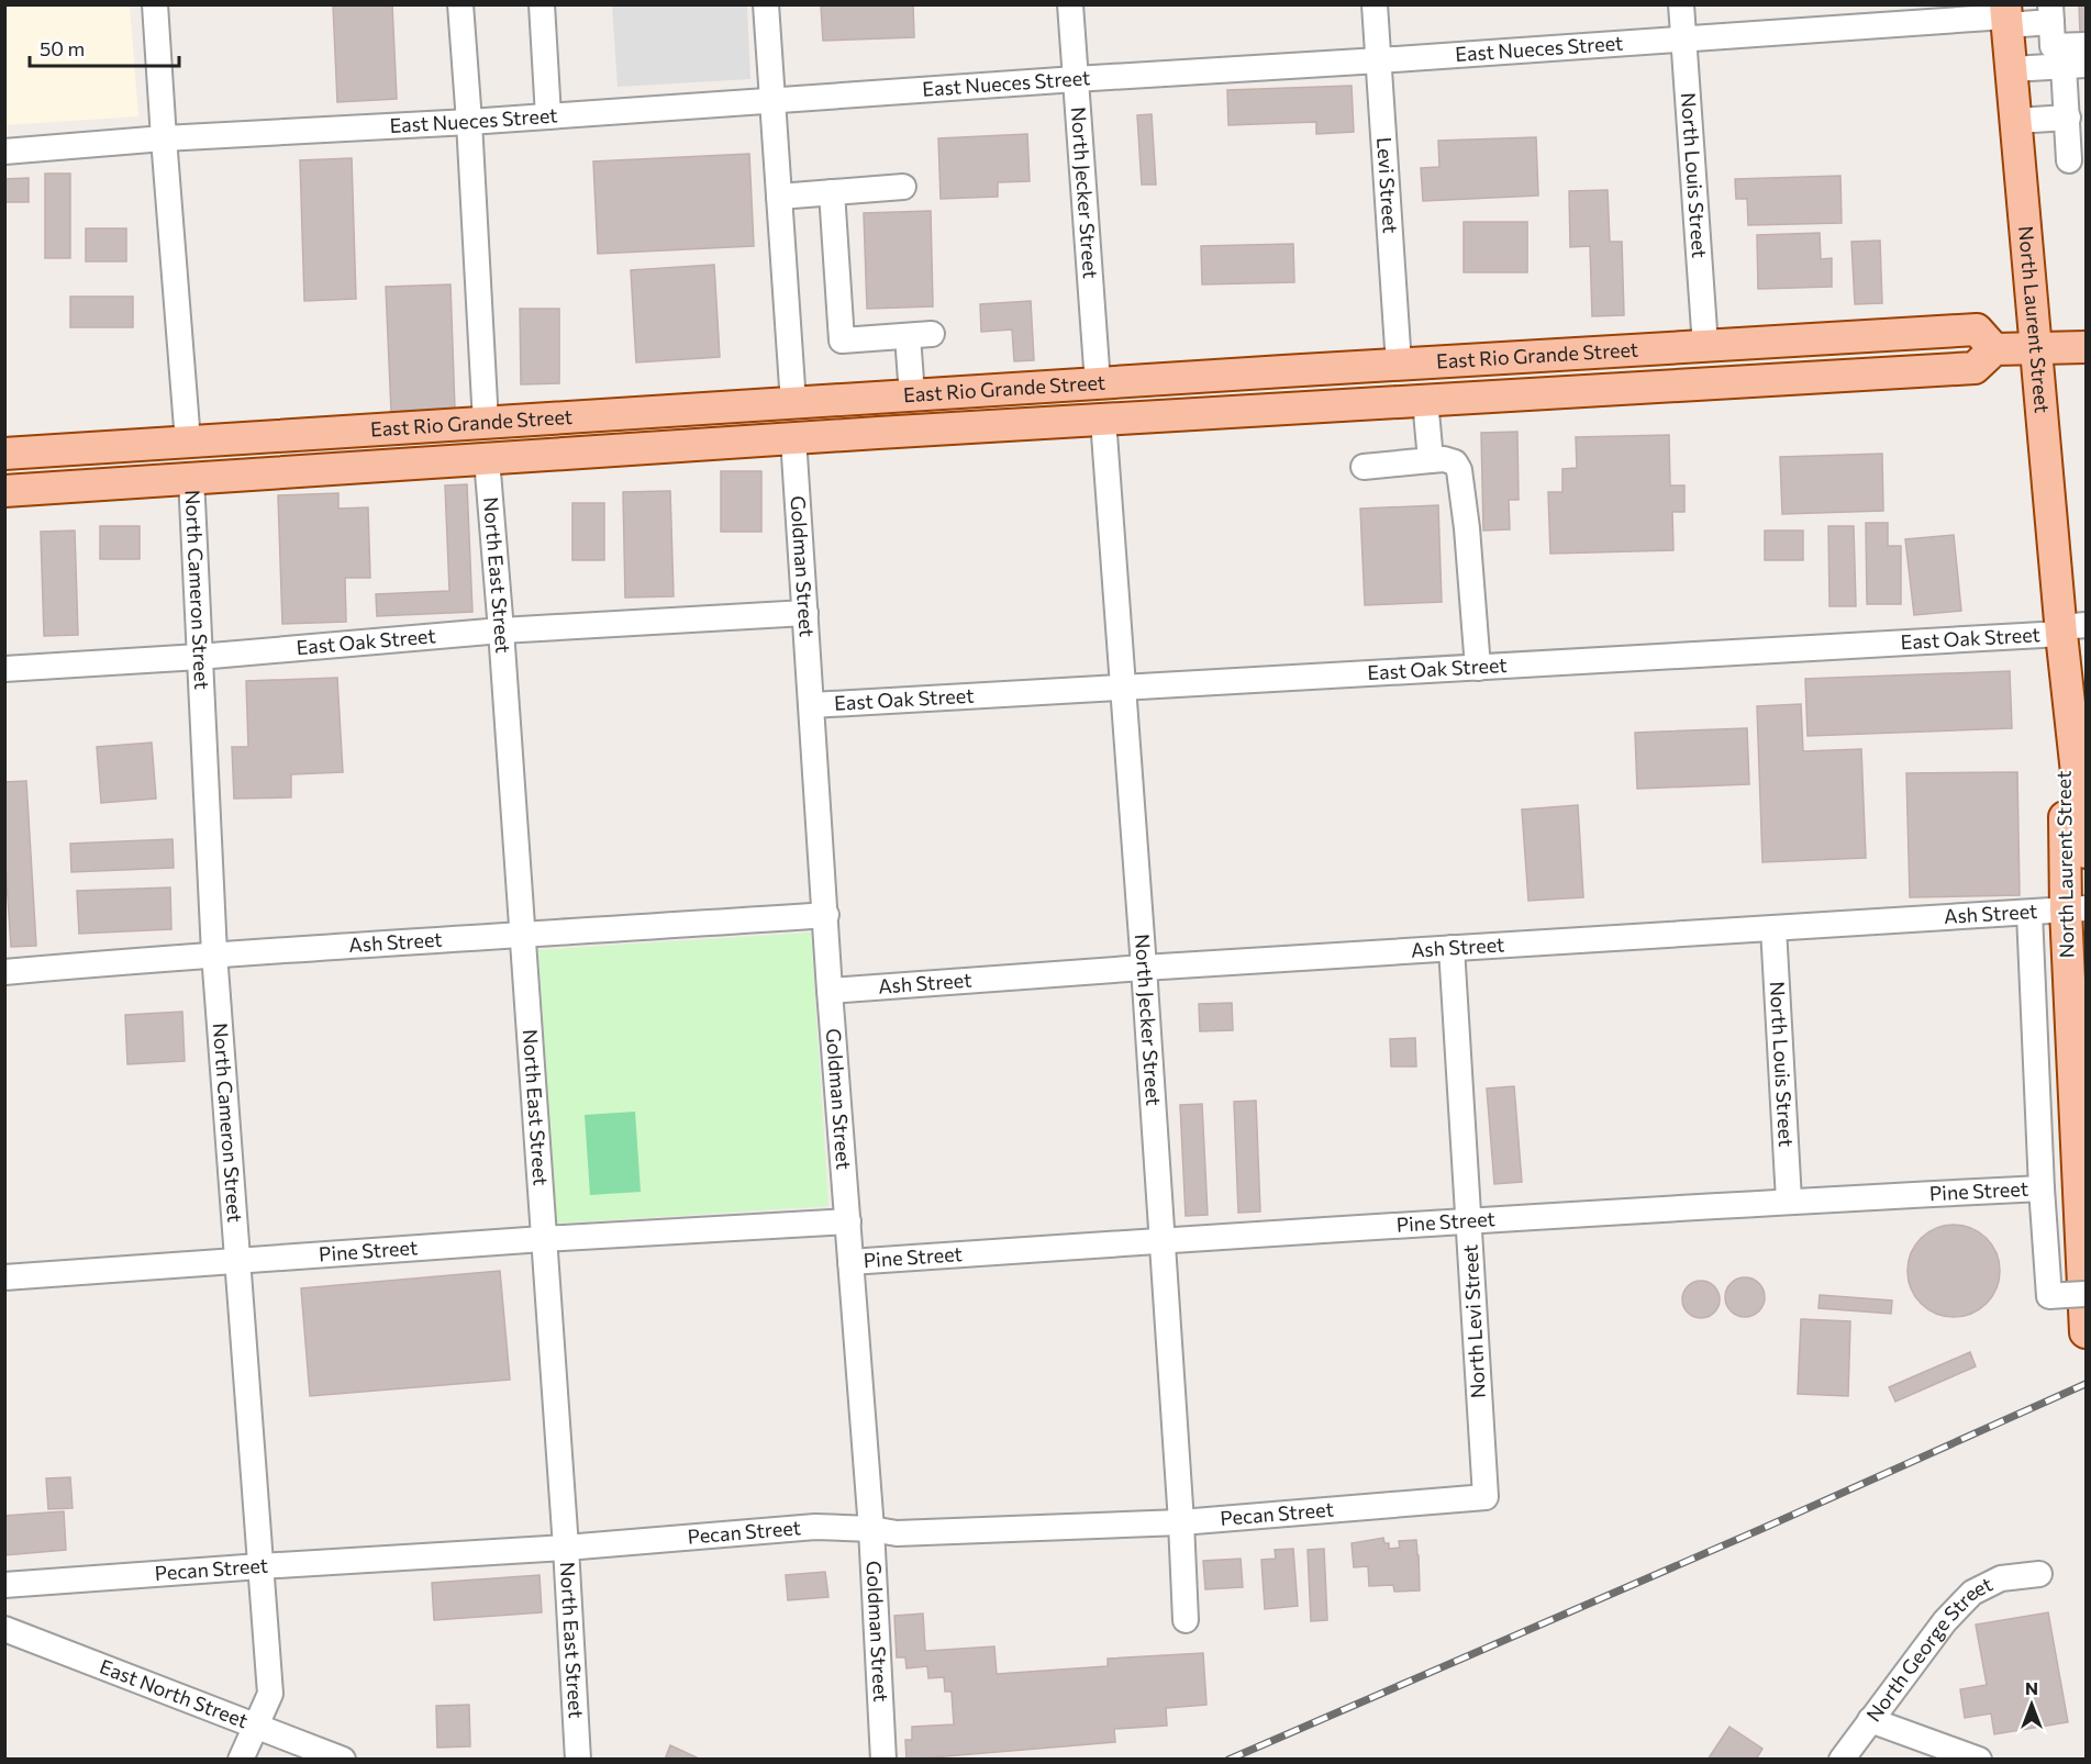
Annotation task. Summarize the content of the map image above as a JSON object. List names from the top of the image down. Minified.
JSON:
{"streets":{"main road":["North Laurent Street","East Rio Grande Street"],"street":["East Nueces Street","North Louis Street","Levi Street","North Jecker Street","Goldman Street","North East Street","North Cameron Street","East Oak Street","Ash Street","Pine Street","North Levi Street","Pecan Street","North George Street","East North Street"]},"crossings":[["East Nueces Street","North Louis Street"],["East Nueces Street","Levi Street"],["East Nueces Street","North Jecker Street"],["East Nueces Street","North Laurent Street"],["North Louis Street","East Rio Grande Street"],["North Louis Street","Ash Street"],["North Louis Street","Pine Street"],["Levi Street","East Rio Grande Street"],["North Jecker Street","East Rio Grande Street"],["North Jecker Street","East Oak Street"],["North Jecker Street","Ash Street"],["North Jecker Street","Pine Street"],["North Jecker Street","Pecan Street"],["North Laurent Street","East Oak Street"],["North Laurent Street","Ash Street"],["East Rio Grande Street","Goldman Street"],["East Rio Grande Street","North East Street"],["East Rio Grande Street","North Cameron Street"],["Goldman Street","East Oak Street"],["Goldman Street","Ash Street"],["Goldman Street","Pine Street"],["Goldman Street","Pecan Street"],["North East Street","East Oak Street"],["North East Street","Ash Street"],["North East Street","Pine Street"],["North East Street","Pecan Street"],["North Cameron Street","East Oak Street"],["North Cameron Street","Ash Street"],["North Cameron Street","Pine Street"],["North Cameron Street","Pecan Street"],["North Cameron Street","East North Street"],["Ash Street","North Levi Street"],["Pine Street","North Levi Street"],["North Levi Street","Pecan Street"]],"scale_bar":"50 m","north":"top"}
